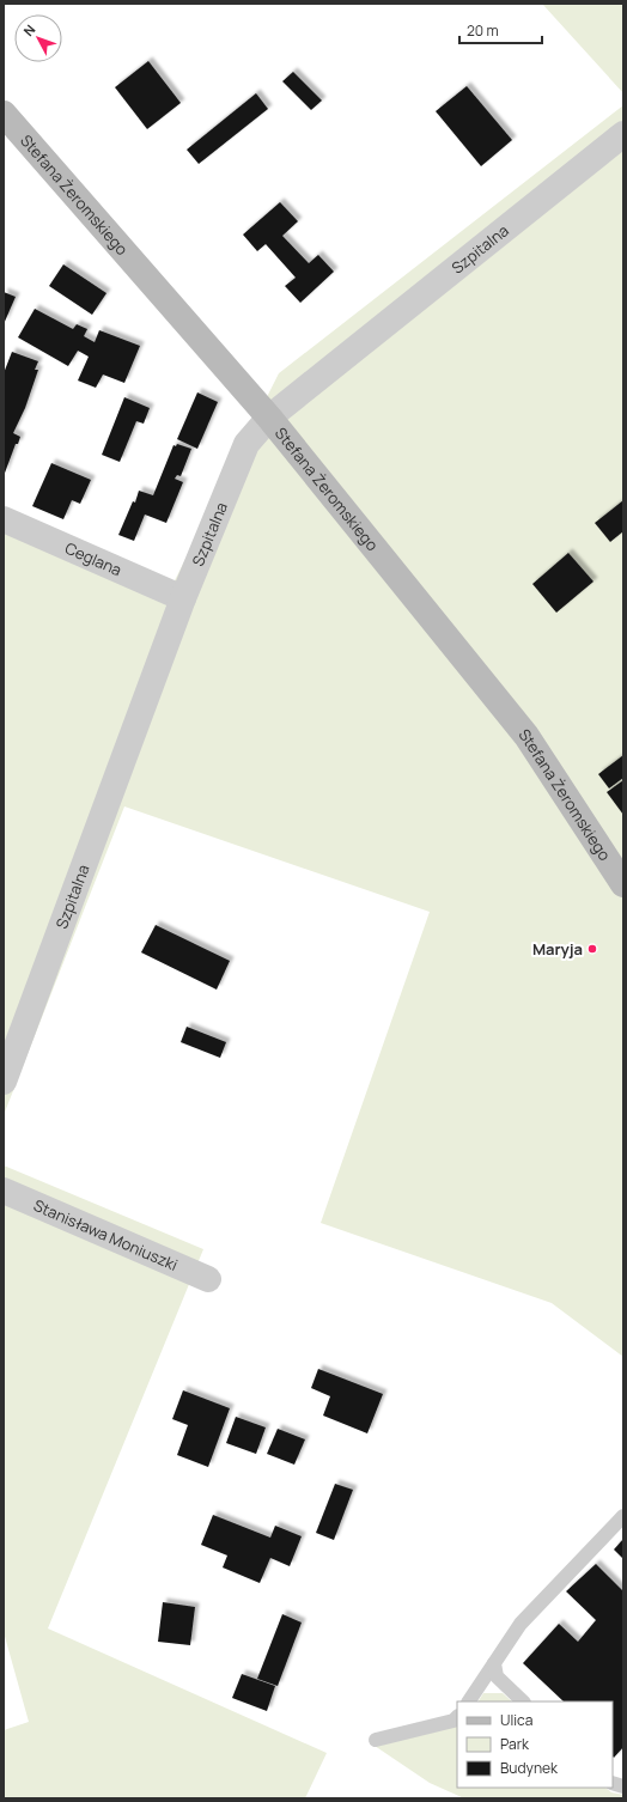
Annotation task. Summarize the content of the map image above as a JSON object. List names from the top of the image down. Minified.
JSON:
{"streets":{"main road":["Stefana Żeromskiego"],"street":["Szpitalna","Ceglana","Stanisława Moniuszki"]},"crossings":[["Stefana Żeromskiego","Szpitalna"],["Szpitalna","Ceglana"]],"places":["Maryja"],"legend":["Ulica","Park","Budynek"],"scale_bar":"20 m","north":"top left"}
